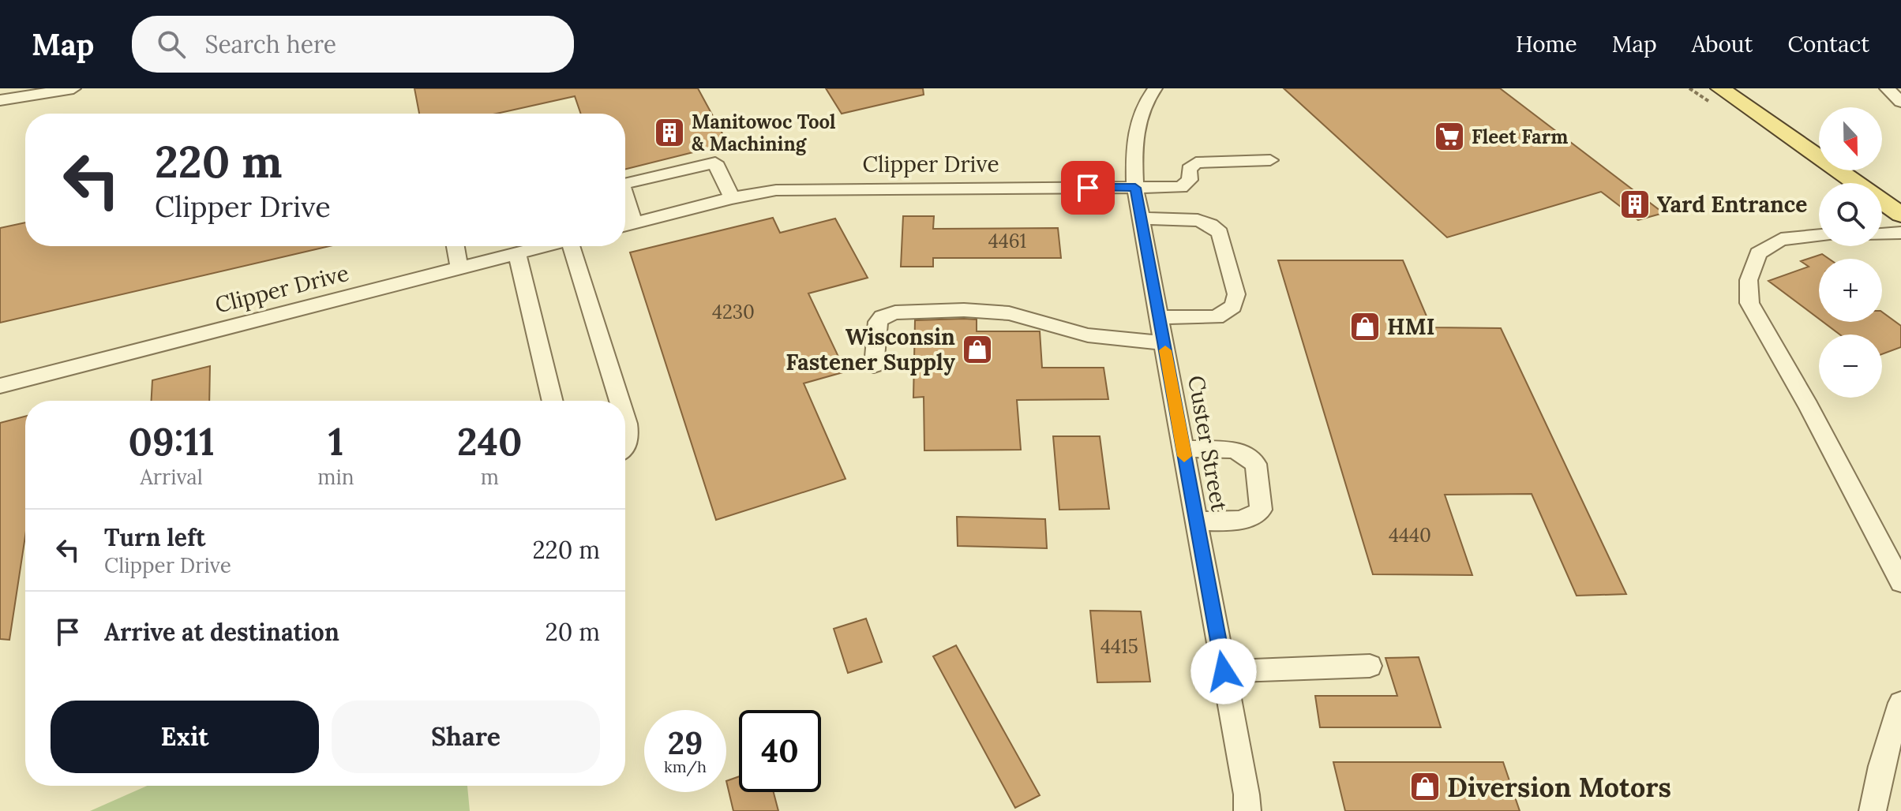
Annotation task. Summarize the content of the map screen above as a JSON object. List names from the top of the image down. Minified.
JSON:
{"streets":{"street":["Clipper Drive","Custer Street"]},"crossings":[["Clipper Drive","Custer Street"]],"places":{"building":["Manitowoc Tool & Machining","Yard Entrance"],"supermarket":["Fleet Farm"],"shop":["HMI","Wisconsin Fastener Supply","Diversion Motors"]},"house_numbers":["4461","4230","4440","4415"],"north":"bottom","page":{"header":"Map","search":"Search here","nav":["Home","Map","About","Contact"],"map_buttons":["+","−"],"turn":["220 m","Clipper Drive"],"eta":["09:11","Arrival","1","min","240","m"],"list":[{"name":"Turn left","note":"Clipper Drive","value":"220 m"},{"name":"Arrive at destination","value":"20 m"}],"buttons":["Exit","Share"],"speed":"29 km/h","limit":"40"}}
